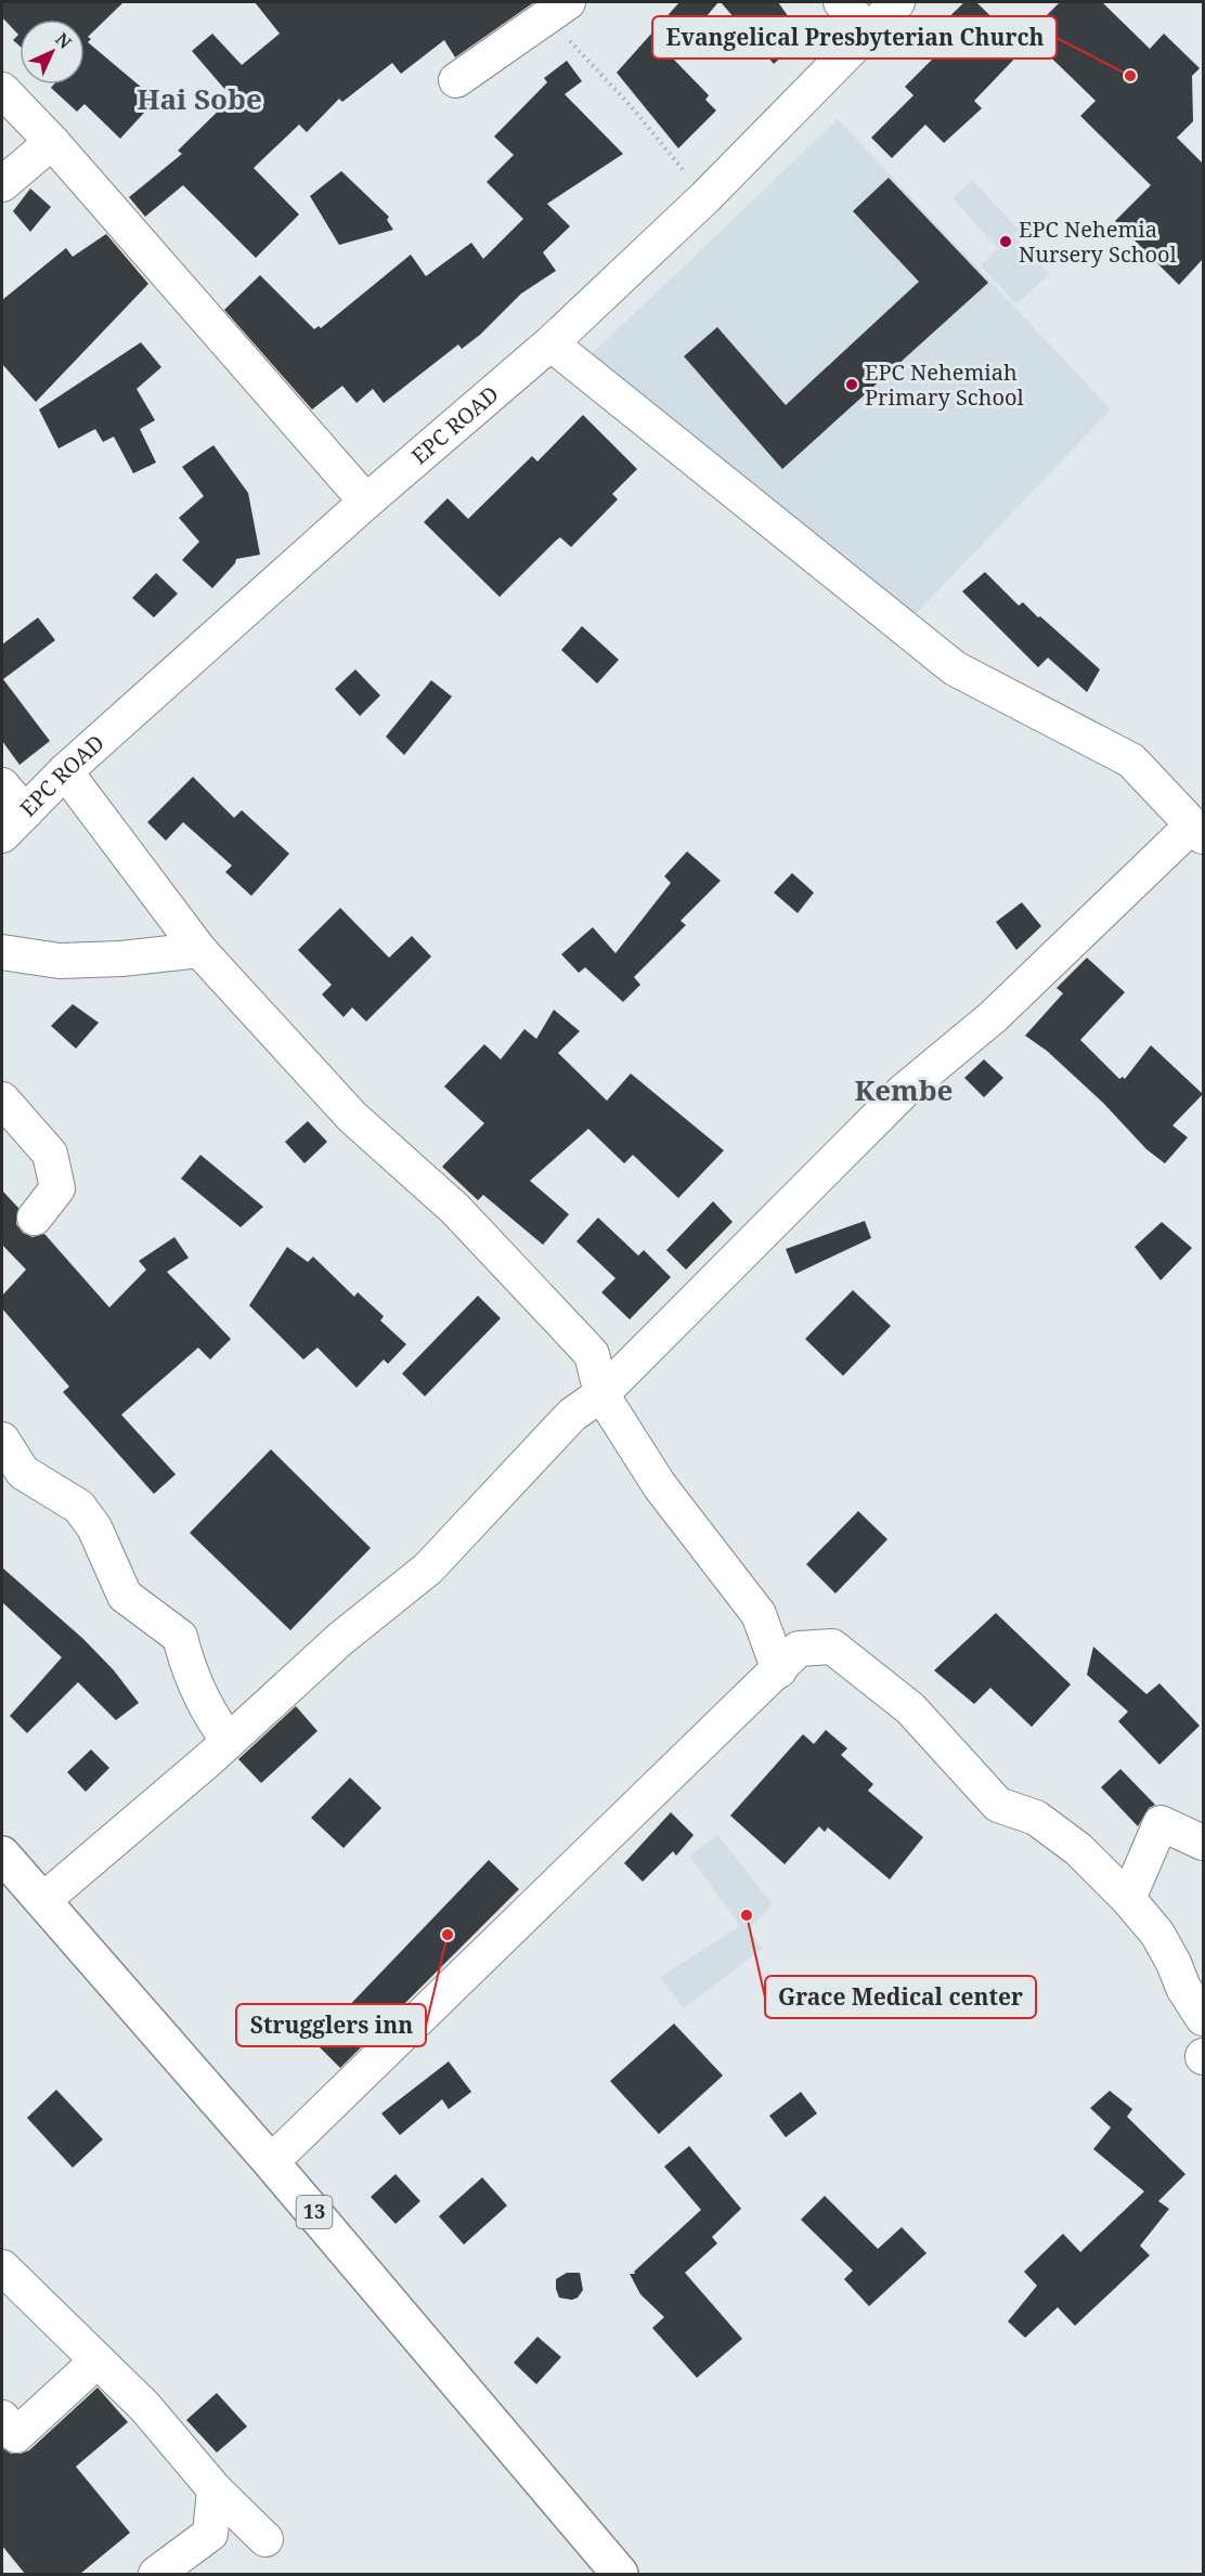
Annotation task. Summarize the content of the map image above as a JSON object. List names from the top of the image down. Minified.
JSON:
{"streets":{"main road":["13"],"street":["EPC ROAD"]},"districts":["Hai Sobe","Kembe"],"places":["Evangelical Presbyterian Church","EPC Nehemia Nursery School","EPC Nehemiah Primary School","Grace Medical center","Strugglers inn"],"north":"top right"}
